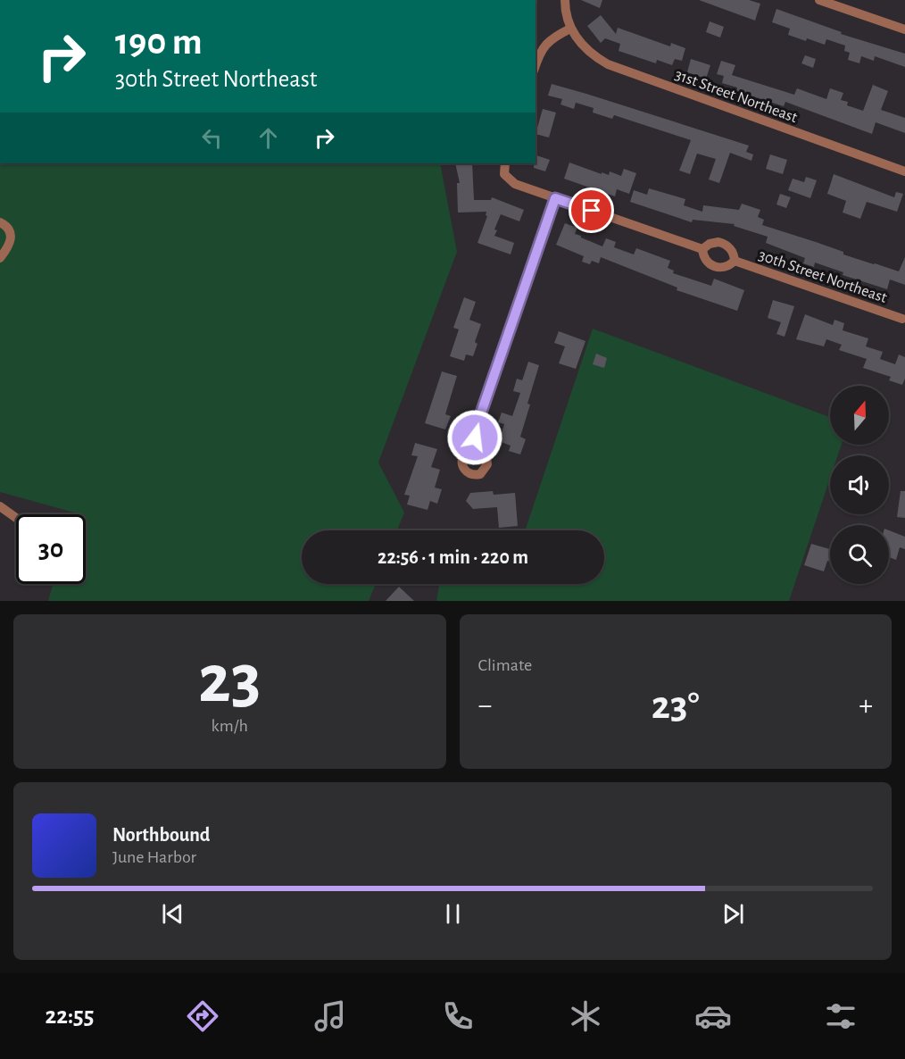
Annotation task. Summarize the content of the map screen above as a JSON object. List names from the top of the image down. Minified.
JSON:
{"streets":{"street":["31st Street Northeast","30th Street Northeast"]},"north":"top","page":{"turn":["190 m","30th Street Northeast"],"limit":"30","trip":"22:56 · 1 min · 220 m","tile":[["23","km/h"],"Climate"],"heat":["−","23°","+"],"song":["Northbound","June Harbor"],"tabs":"22:55"}}
